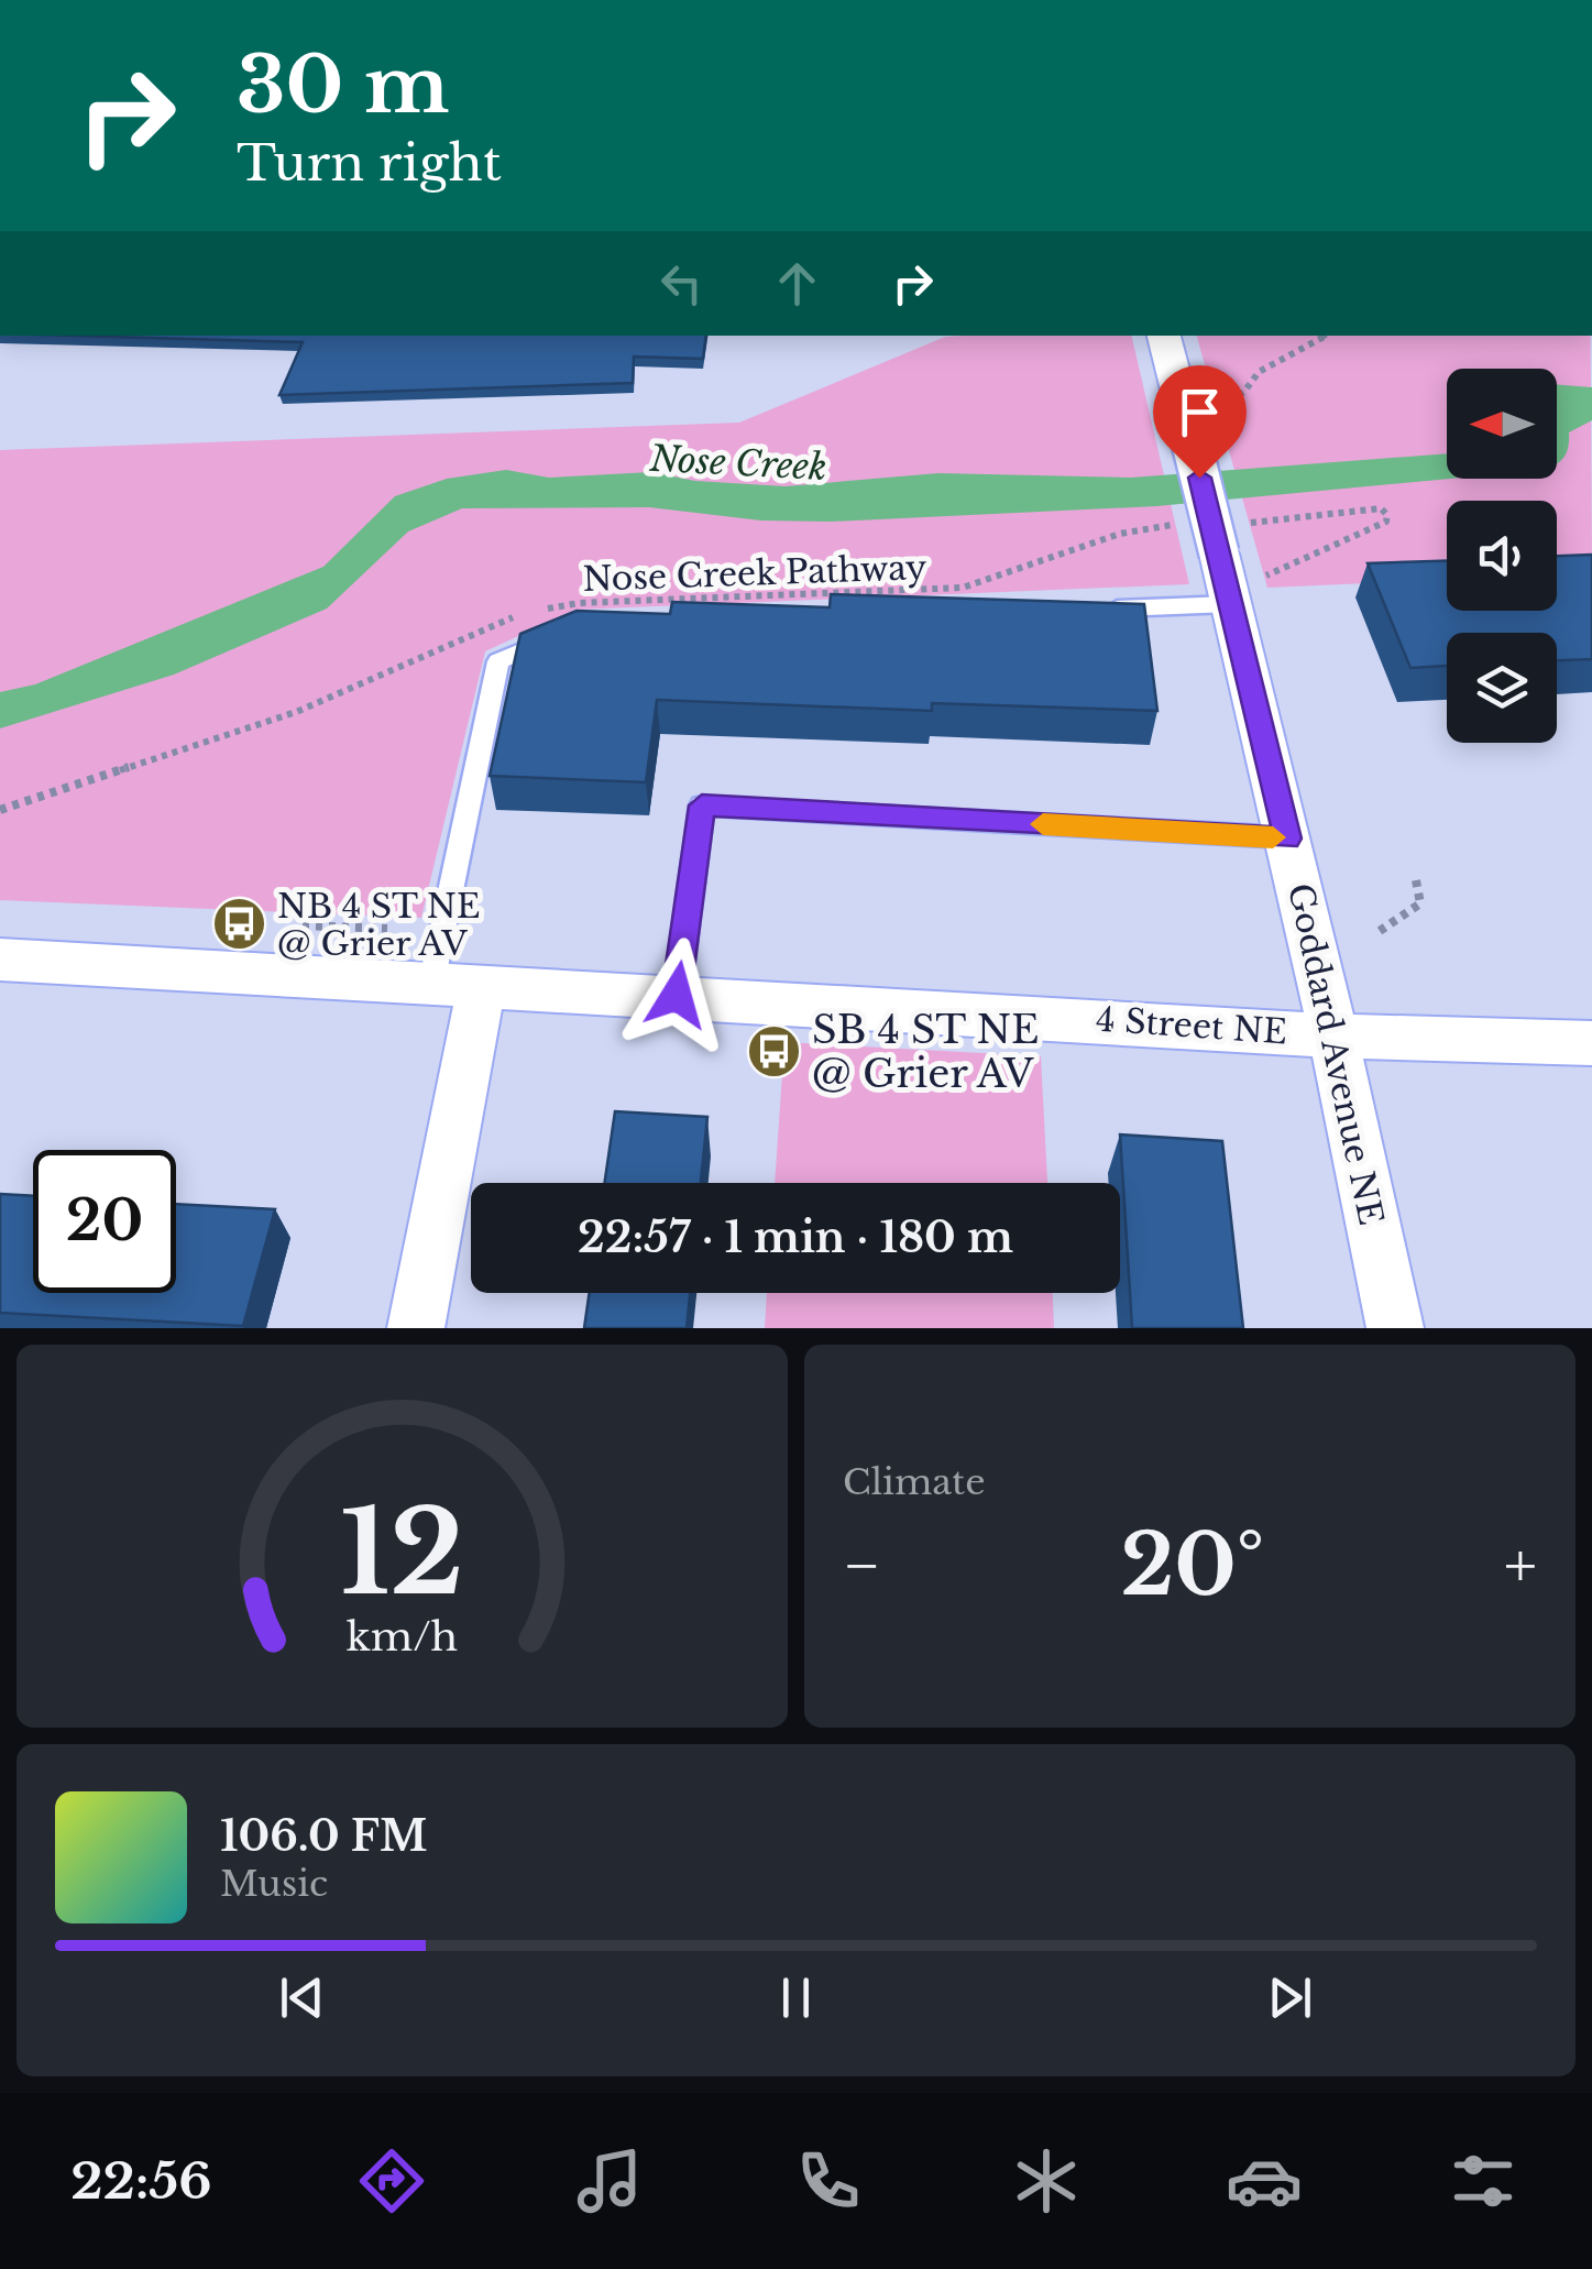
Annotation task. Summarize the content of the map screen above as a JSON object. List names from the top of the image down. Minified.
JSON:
{"streets":{"street":["4 Street NE","Goddard Avenue NE"],"path":["Nose Creek Pathway"]},"crossings":[["4 Street NE","Goddard Avenue NE"]],"water":["Nose Creek"],"places":{"bus stop":["NB 4 ST NE @ Grier AV","SB 4 ST NE @ Grier AV"]},"north":"left","page":{"turn":["30 m","Turn right"],"limit":"20","trip":"22:57 · 1 min · 180 m","tile":"Climate","heat":["−","20°","+"],"song":["106.0 FM","Music"],"tabs":"22:56","gauge":["12","km/h"]}}
